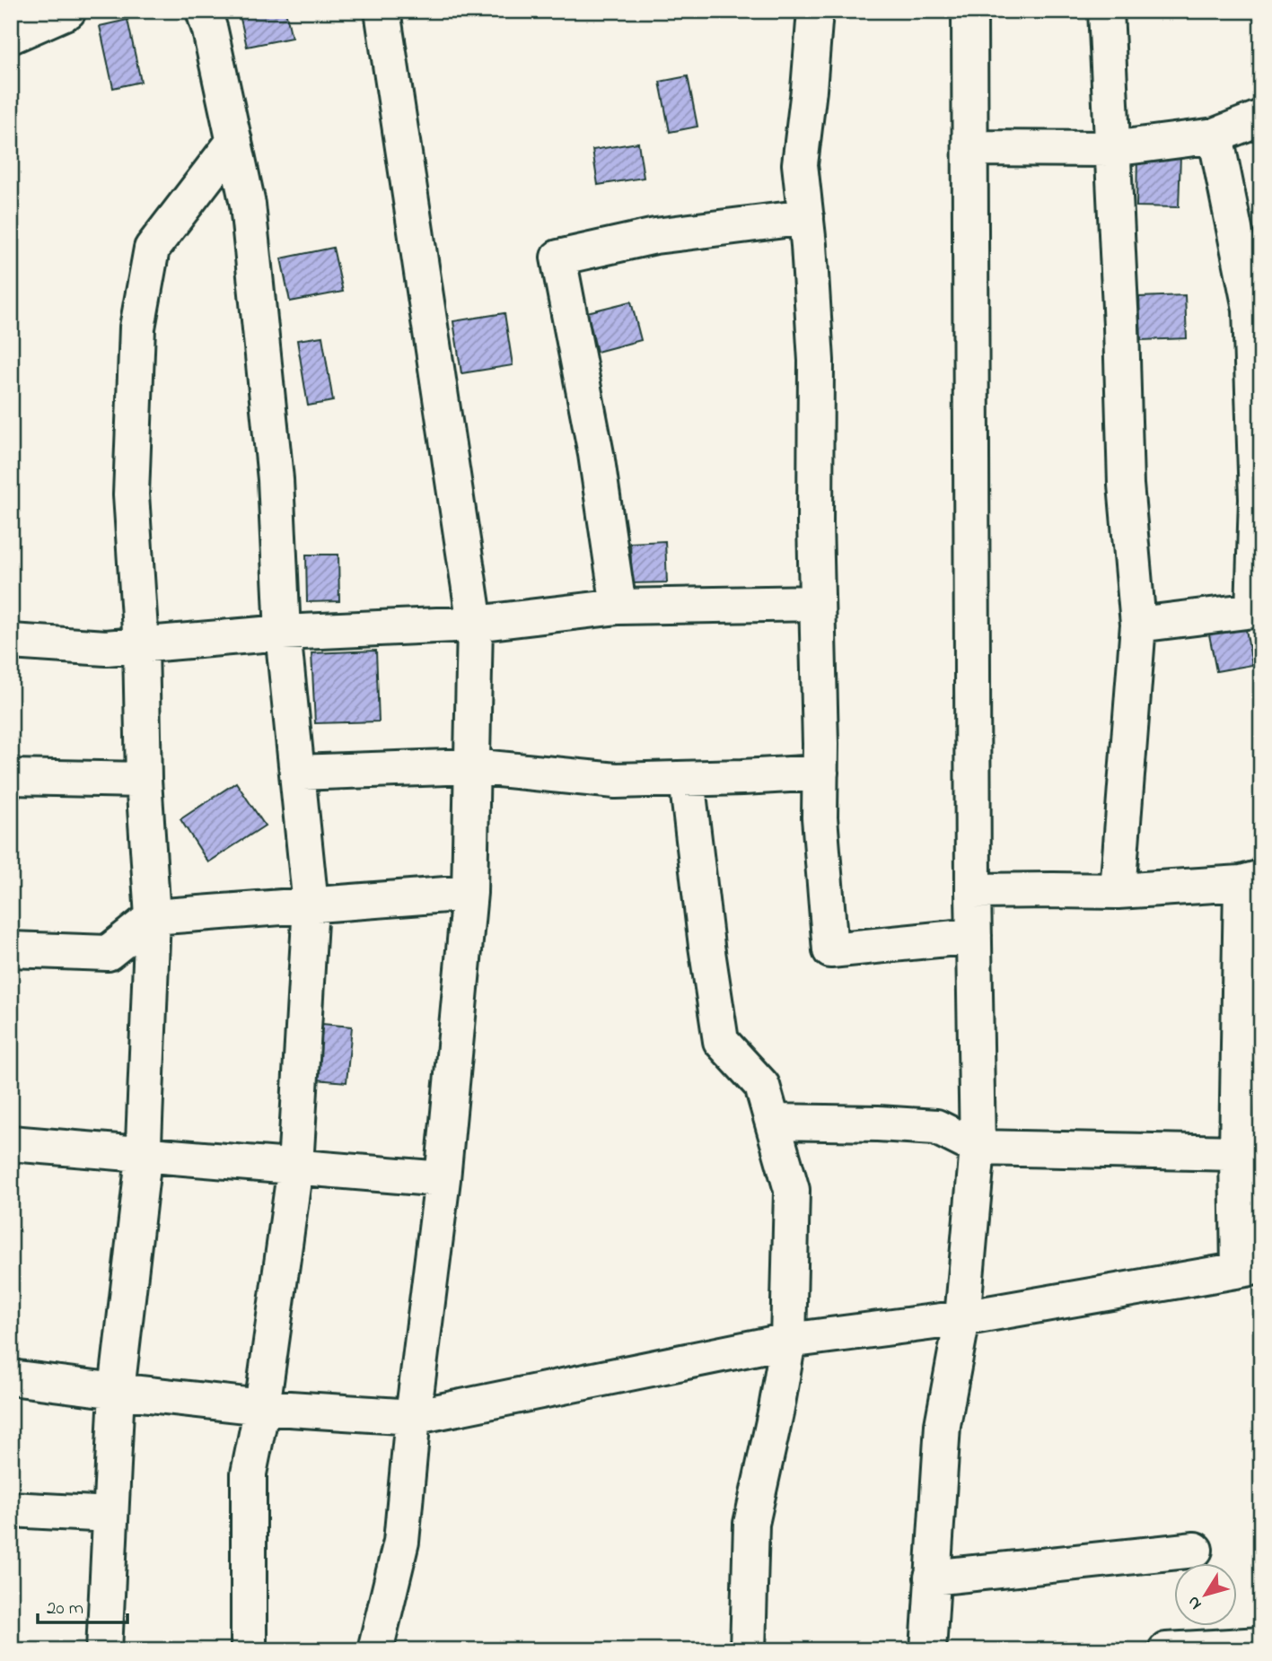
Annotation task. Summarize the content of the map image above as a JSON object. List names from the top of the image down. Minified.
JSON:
{"scale_bar":"20 m","north":"bottom left"}
